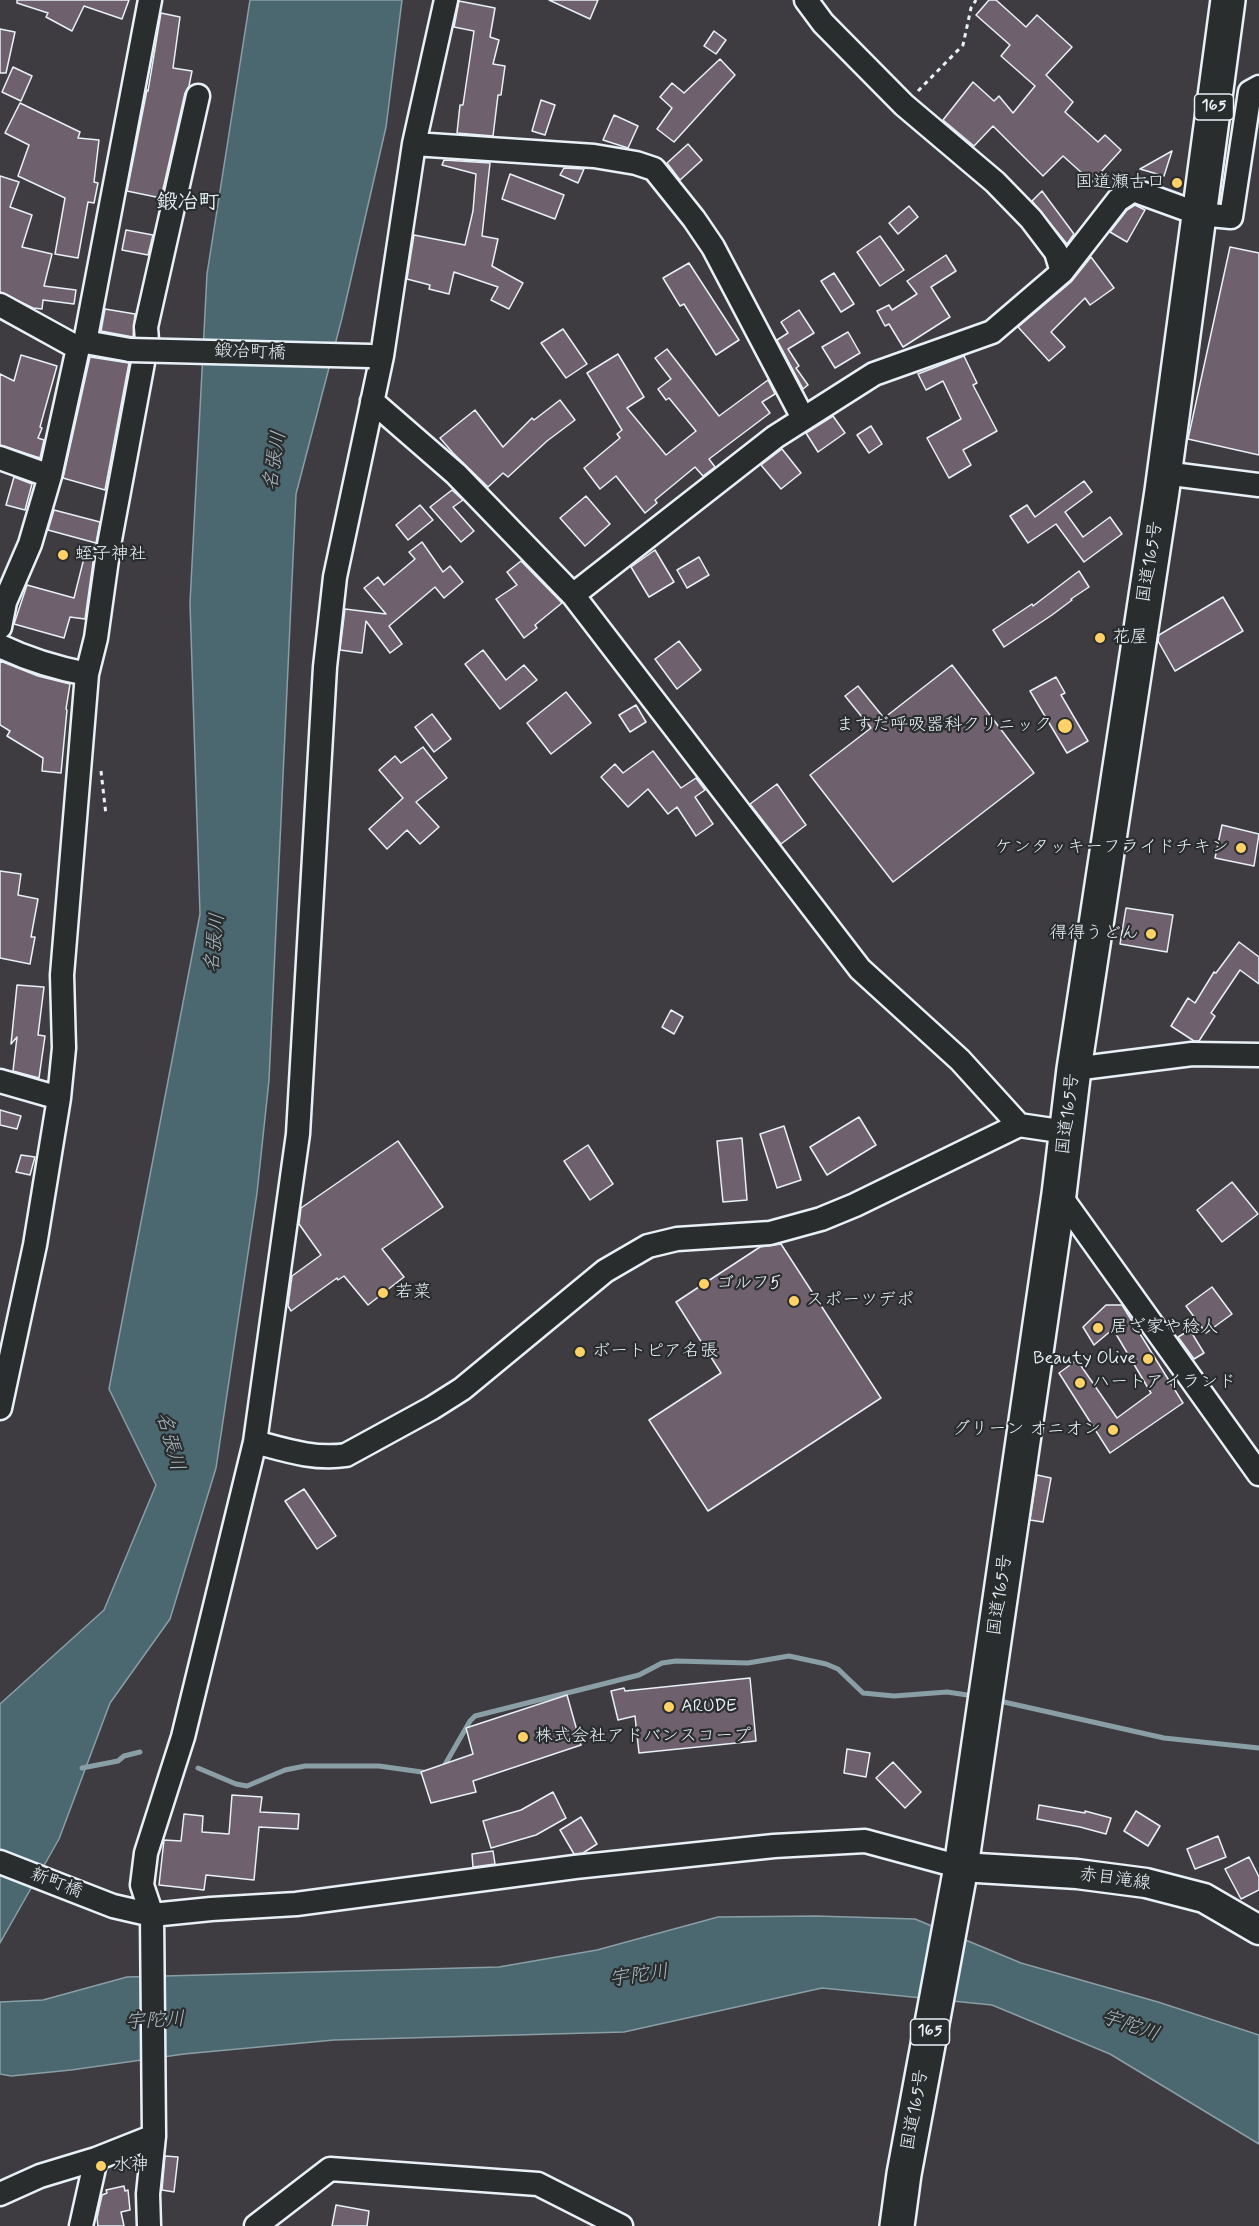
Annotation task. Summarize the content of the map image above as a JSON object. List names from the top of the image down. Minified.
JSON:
{"streets":{"highway":["165","国道165号"],"main road":["赤目滝線"],"street":["鍛冶町橋","新町橋"]},"crossings":[["国道165号","赤目滝線"]],"districts":["鍛冶町"],"water":["名張川","宇陀川"],"places":["国道瀬古口","蛭子神社","花屋","ますだ呼吸器科クリニック","ケンタッキーフライドチキン","得得うどん","ゴルフ5","若菜","スポーツデポ","居ざ家や稔人","ボートピア名張","Beauty Olive","ハートアイランド","グリーン オニオン","ARUDE","株式会社アドバンスコープ","水神"]}
